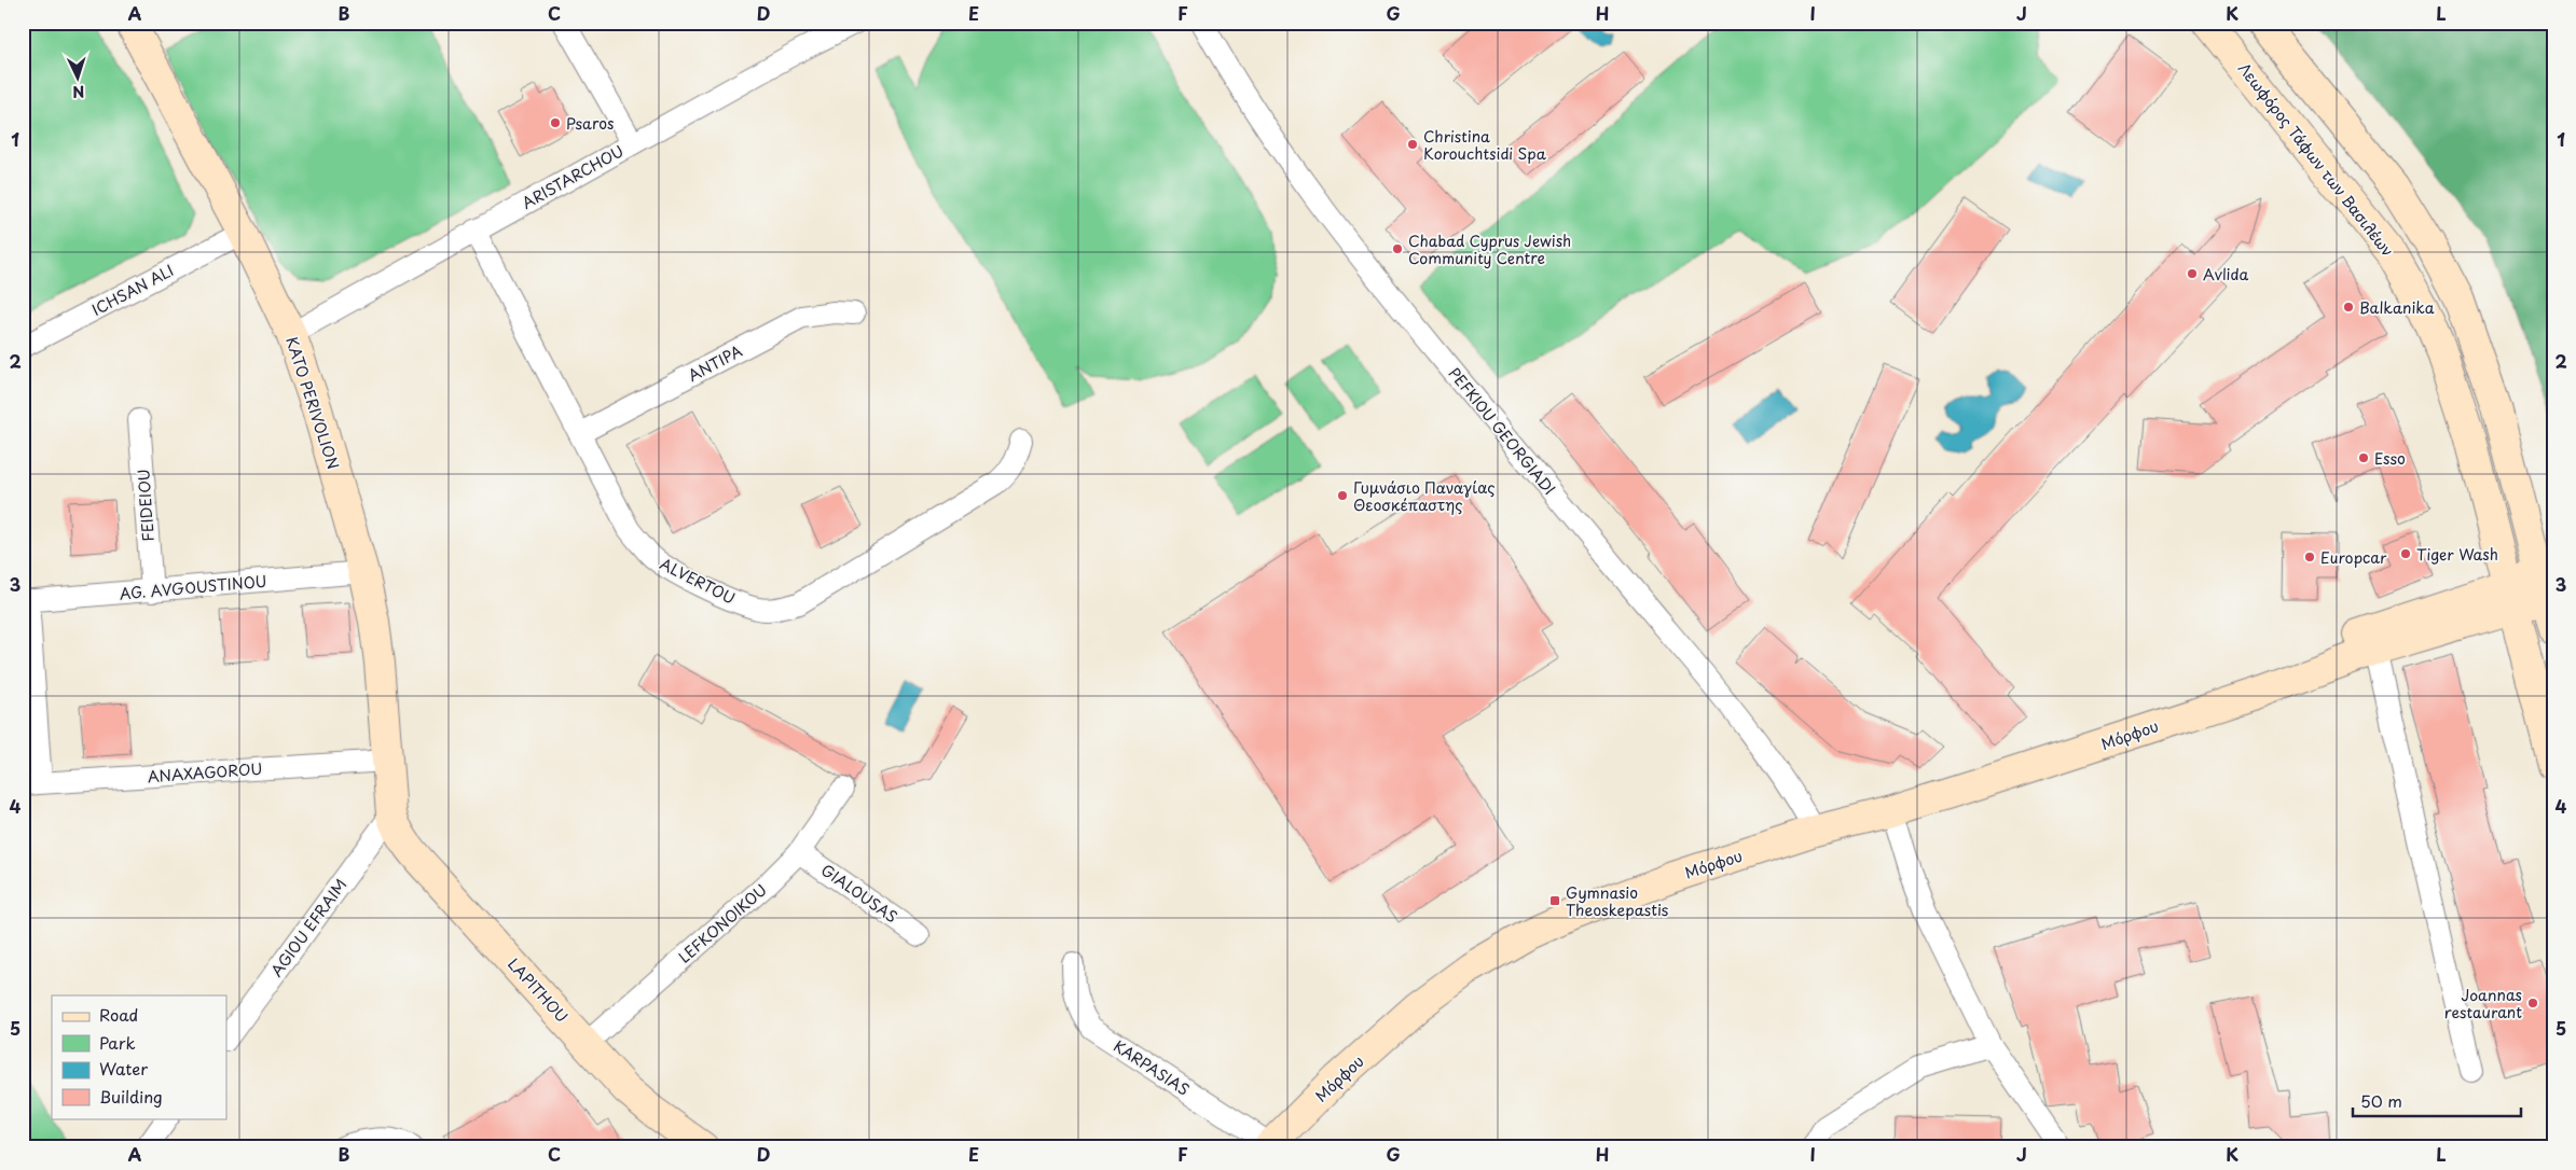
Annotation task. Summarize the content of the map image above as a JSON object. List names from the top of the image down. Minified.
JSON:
{"streets":{"street":["Λεωφόρος Τάφων των Βασιλέων","ARISTARCHOU","ICHSAN ALI","ANTIPA","KATO PERIVOLION","PEFKIOU GEORGIADI","FEIDEIOU","ALVERTOU","AG. AVGOUSTINOU","Μόρφου","ANAXAGOROU","GIALOUSAS","LEFKONOIKOU","AGIOU EFRAIM","LAPITHOU","KARPASIAS"]},"crossings":[["Λεωφόρος Τάφων των Βασιλέων","Μόρφου"],["ARISTARCHOU","KATO PERIVOLION"],["ARISTARCHOU","ALVERTOU"],["ICHSAN ALI","KATO PERIVOLION"],["ANTIPA","ALVERTOU"],["KATO PERIVOLION","AG. AVGOUSTINOU"],["KATO PERIVOLION","ANAXAGOROU"],["KATO PERIVOLION","AGIOU EFRAIM"],["KATO PERIVOLION","LAPITHOU"],["PEFKIOU GEORGIADI","Μόρφου"],["FEIDEIOU","AG. AVGOUSTINOU"],["Μόρφου","KARPASIAS"],["GIALOUSAS","LEFKONOIKOU"],["LEFKONOIKOU","LAPITHOU"],["AGIOU EFRAIM","LAPITHOU"]],"places":{"other":["Psaros","Christina Korouchtsidi Spa","Chabad Cyprus Jewish Community Centre","Avlida","Balkanika","Esso","Γυμνάσιο Παναγίας Θεοσκέπαστης","Tiger Wash","Europcar","Joannas restaurant"],"transit":["Gymnasio Theoskepastis"]},"legend":["Road","Park","Water","Building"],"scale_bar":"50 m","north":"bottom","grid":{"columns":["A","B","C","D","E","F","G","H","I","J","K","L"],"rows":["1","2","3","4","5"]}}
